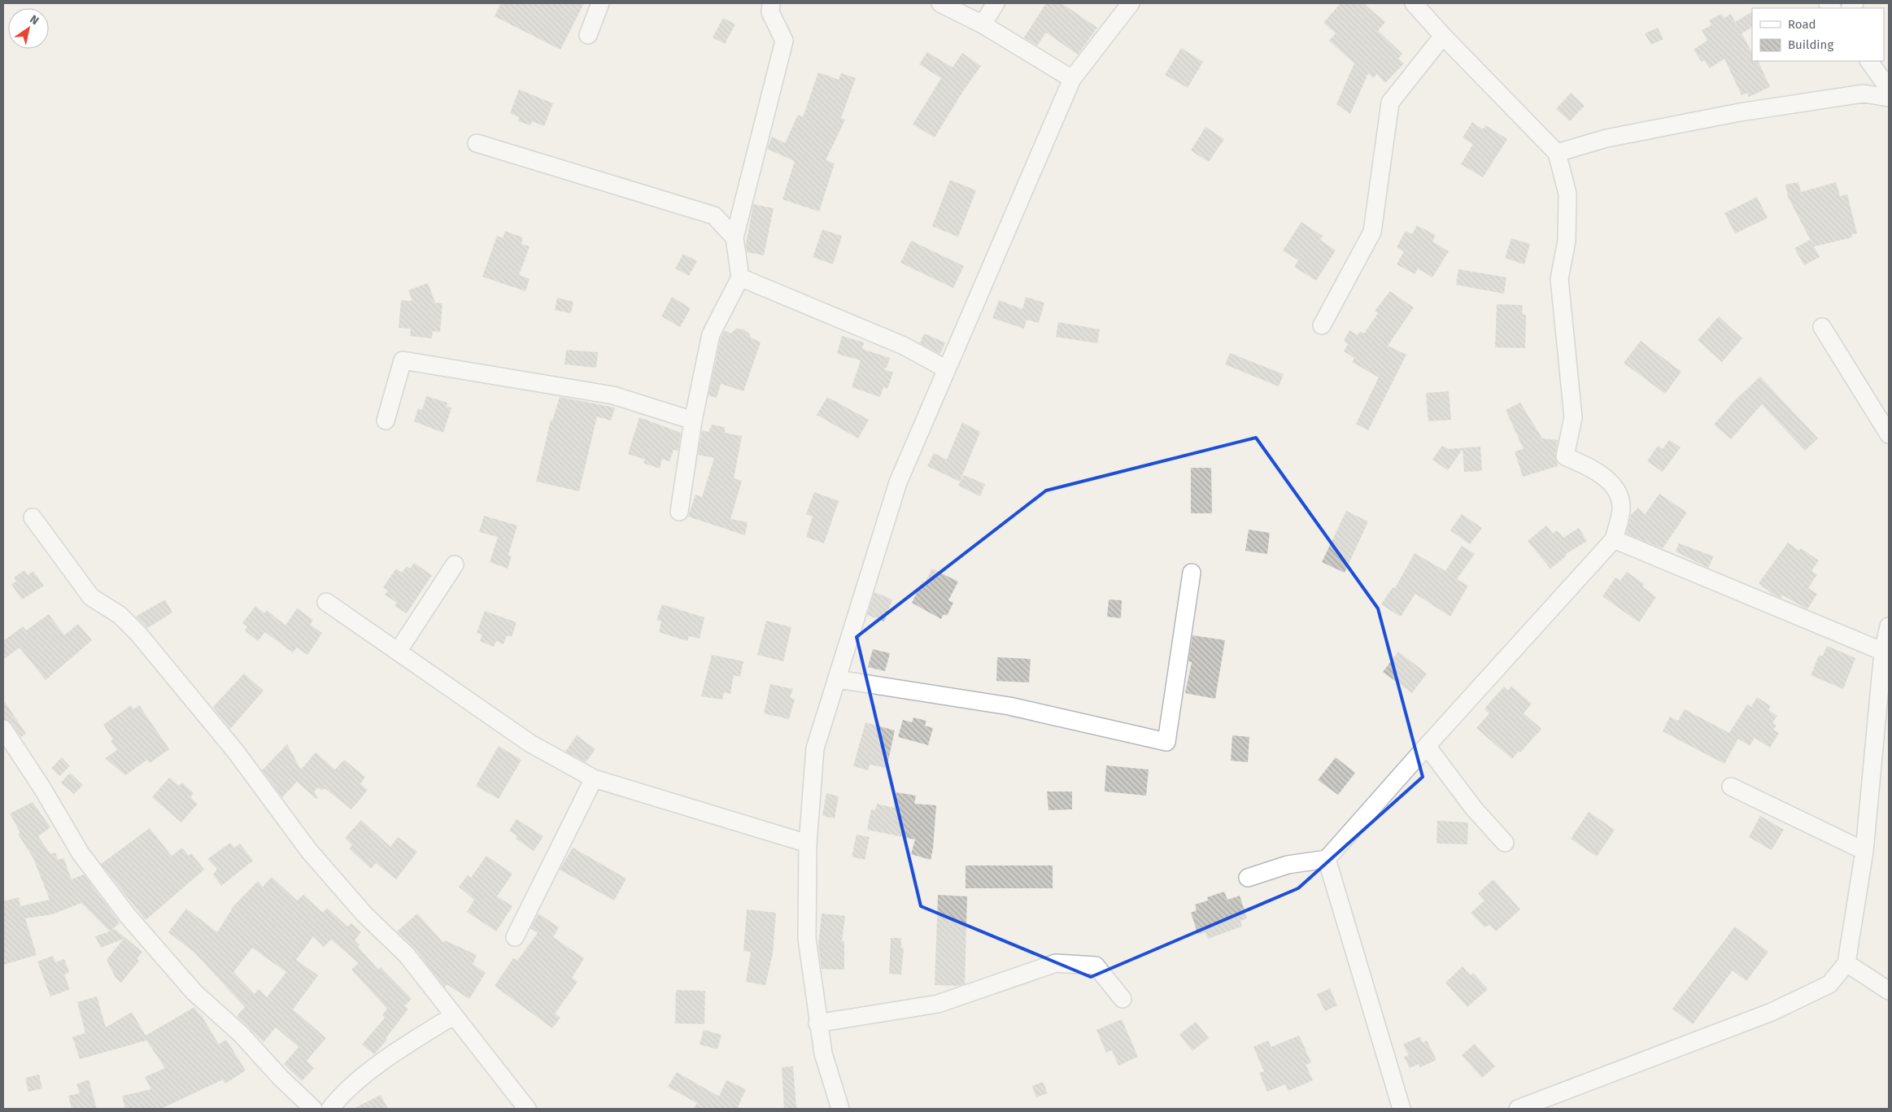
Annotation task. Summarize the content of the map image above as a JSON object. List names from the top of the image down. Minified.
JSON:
{"legend":["Road","Building"],"north":"top right"}
